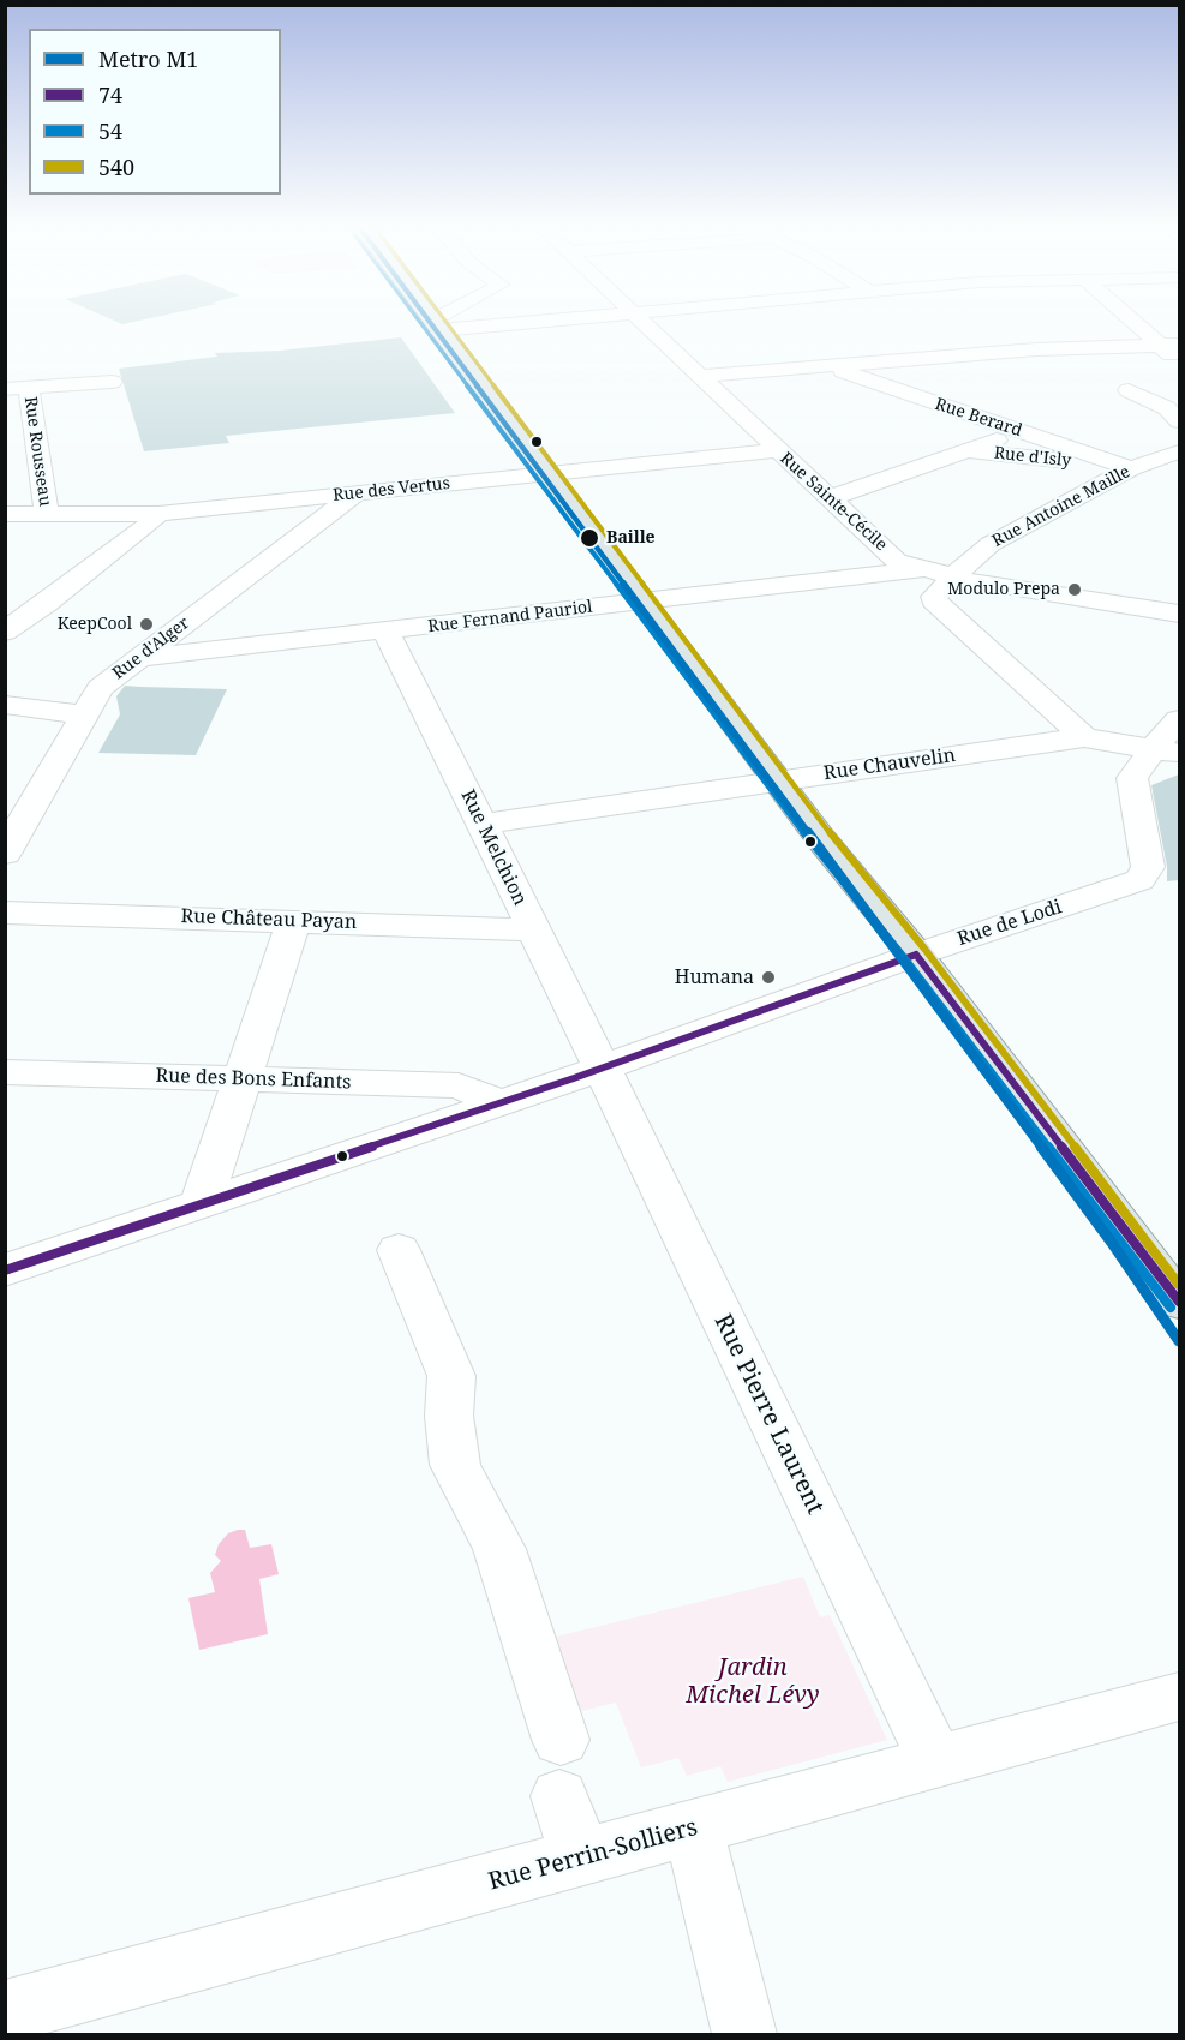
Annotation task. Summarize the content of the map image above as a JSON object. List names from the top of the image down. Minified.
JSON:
{"streets":{"street":["Rue Berard","Rue Rousseau","Rue d'Isly","Rue des Vertus","Rue Sainte-Cécile","Rue Antoine Maille","Rue Fernand Pauriol","Rue d'Alger","Rue Chauvelin","Rue Melchion","Rue Château Payan","Rue de Lodi","Rue des Bons Enfants","Rue Pierre Laurent","Rue Perrin-Solliers"]},"crossings":[["Rue Berard","Rue d'Isly"],["Rue Berard","Rue Antoine Maille"],["Rue Rousseau","Rue des Vertus"],["Rue d'Isly","Rue Antoine Maille"],["Rue des Vertus","Rue Sainte-Cécile"],["Rue des Vertus","Rue d'Alger"],["Rue Sainte-Cécile","Rue Antoine Maille"],["Rue Sainte-Cécile","Rue Fernand Pauriol"],["Rue Fernand Pauriol","Rue d'Alger"],["Rue Fernand Pauriol","Rue Melchion"],["Rue Chauvelin","Rue Melchion"],["Rue Melchion","Rue Château Payan"],["Rue Melchion","Rue de Lodi"],["Rue Melchion","Rue Pierre Laurent"],["Rue de Lodi","Rue des Bons Enfants"],["Rue de Lodi","Rue Pierre Laurent"],["Rue Pierre Laurent","Rue Perrin-Solliers"]],"parks":["Jardin Michel Lévy"],"places":["Baille","Modulo Prepa","KeepCool","Humana"],"lines":["metro line M1","transit line 54","transit line 540","transit line 74"],"legend":["Metro M1","74","54","540"]}
